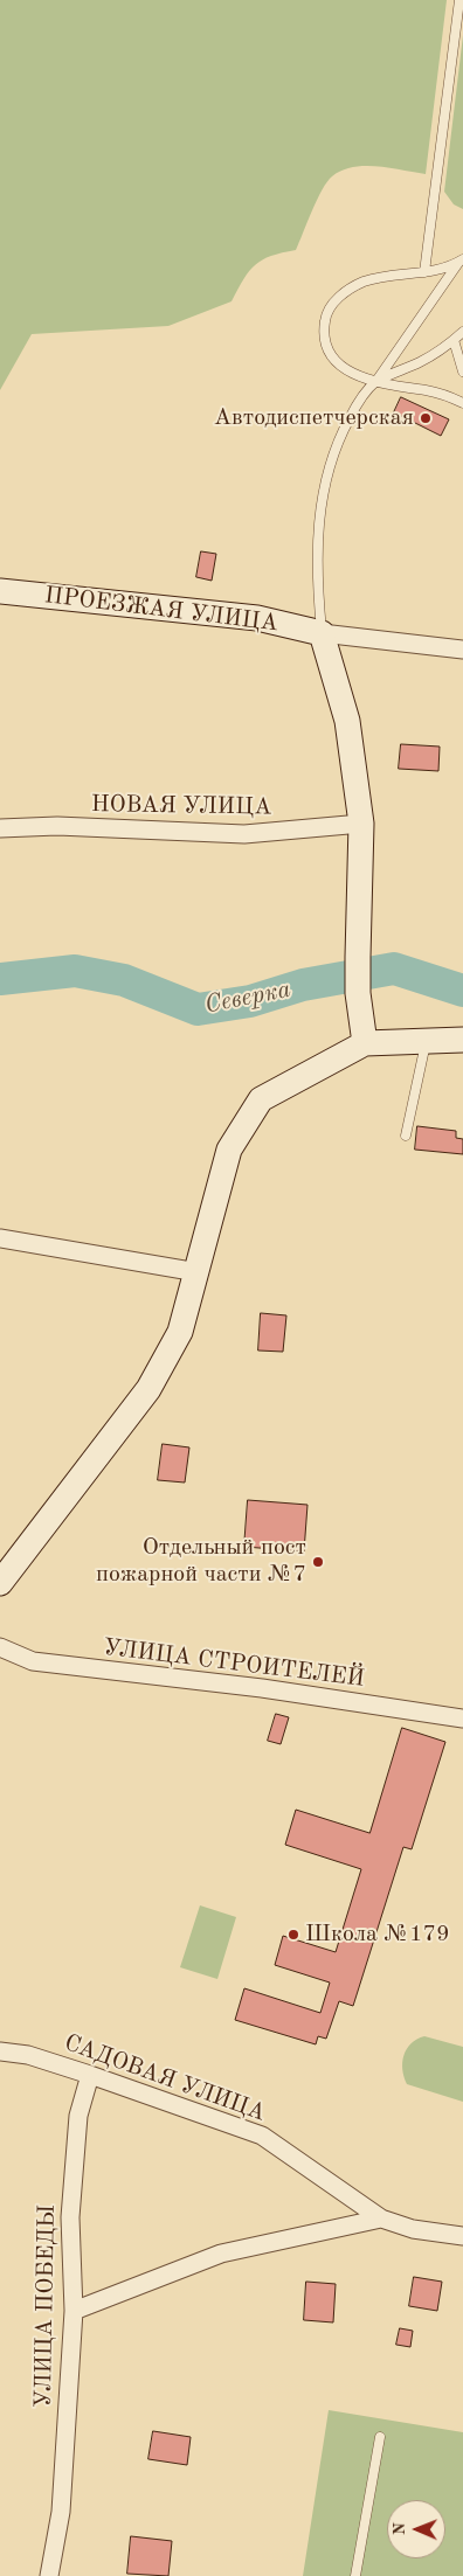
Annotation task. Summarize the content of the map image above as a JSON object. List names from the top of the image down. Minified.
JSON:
{"streets":{"street":["ПРОЕЗЖАЯ УЛИЦА","НОВАЯ УЛИЦА","УЛИЦА СТРОИТЕЛЕЙ","САДОВАЯ УЛИЦА","УЛИЦА ПОБЕДЫ"]},"crossings":[["САДОВАЯ УЛИЦА","УЛИЦА ПОБЕДЫ"]],"water":["Северка"],"places":["Автодиспетчерская","Отдельный пост пожарной части №7","Школа №179"],"north":"left"}
